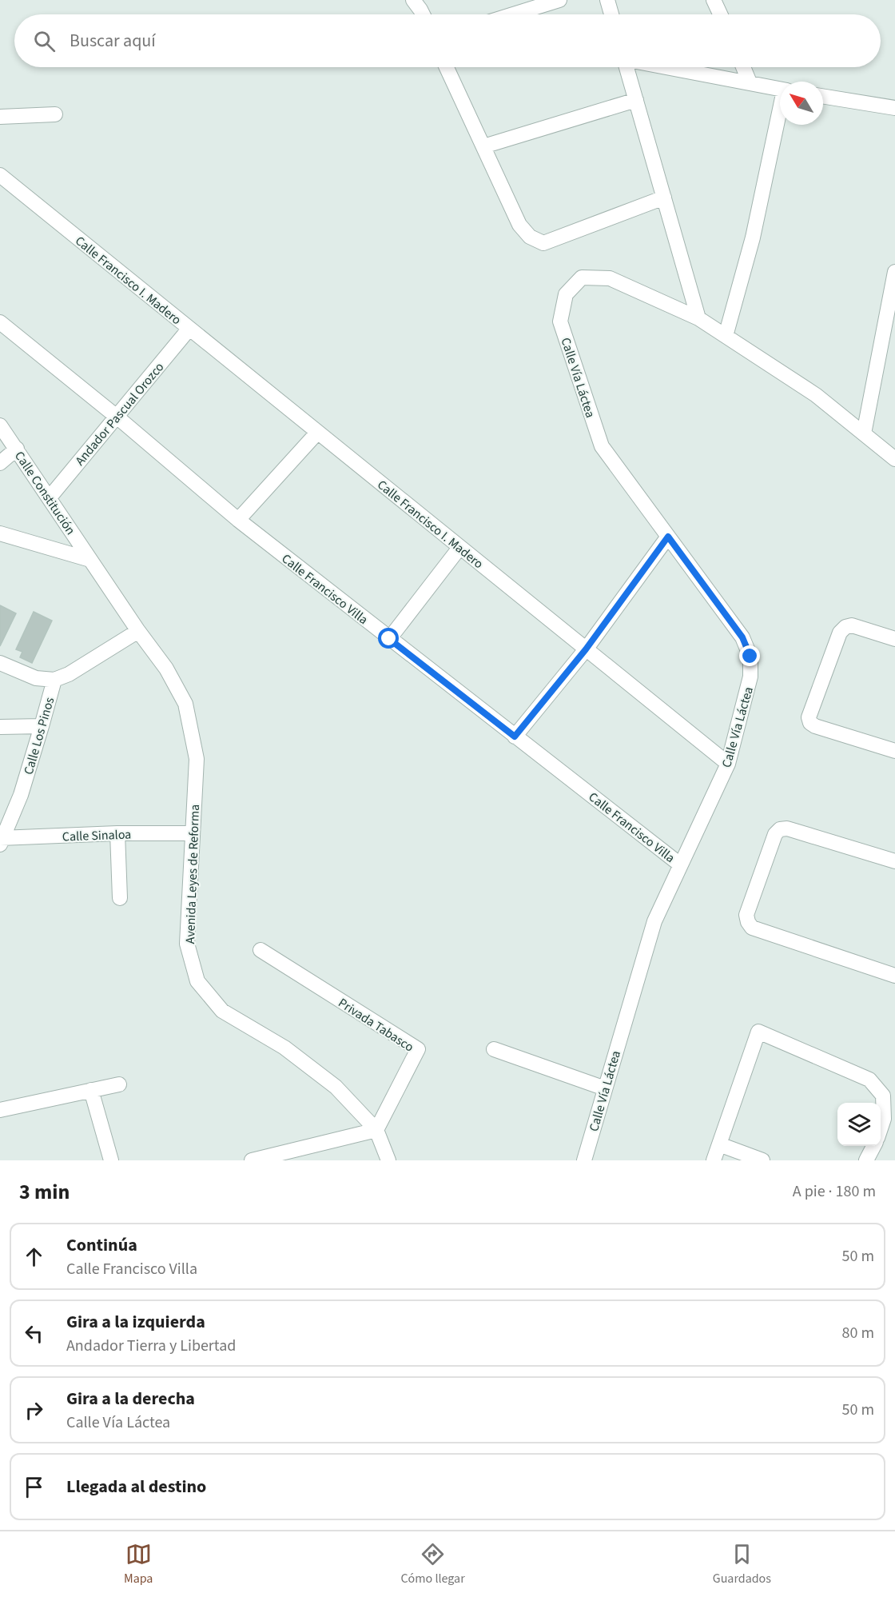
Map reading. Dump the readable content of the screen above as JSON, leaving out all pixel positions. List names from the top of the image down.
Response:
{
  "streets": {
    "street": [
      "Calle Francisco I. Madero",
      "Calle Vía Láctea",
      "Andador Pascual Orozco",
      "Calle Constitución",
      "Calle Francisco Villa",
      "Calle Los Pinos",
      "Calle Sinaloa",
      "Avenida Leyes de Reforma",
      "Privada Tabasco"
    ]
  },
  "crossings": [
    ["Calle Francisco I. Madero", "Calle Vía Láctea"],
    ["Calle Francisco I. Madero", "Andador Pascual Orozco"],
    ["Calle Vía Láctea", "Calle Francisco Villa"],
    ["Andador Pascual Orozco", "Calle Constitución"],
    ["Andador Pascual Orozco", "Calle Francisco Villa"],
    ["Calle Constitución", "Avenida Leyes de Reforma"],
    ["Calle Los Pinos", "Calle Sinaloa"],
    ["Calle Sinaloa", "Avenida Leyes de Reforma"],
    ["Avenida Leyes de Reforma", "Privada Tabasco"]
  ],
  "north": "top left",
  "page": {
    "search": "Buscar aquí",
    "heading": ["3 min", "A pie · 180 m"],
    "list": [
      ["Continúa", "Calle Francisco Villa", "50 m"],
      ["Gira a la izquierda", "Andador Tierra y Libertad", "80 m"],
      ["Gira a la derecha", "Calle Vía Láctea", "50 m"],
      "Llegada al destino"
    ],
    "nav": ["Mapa", "Cómo llegar", "Guardados"]
  }
}
